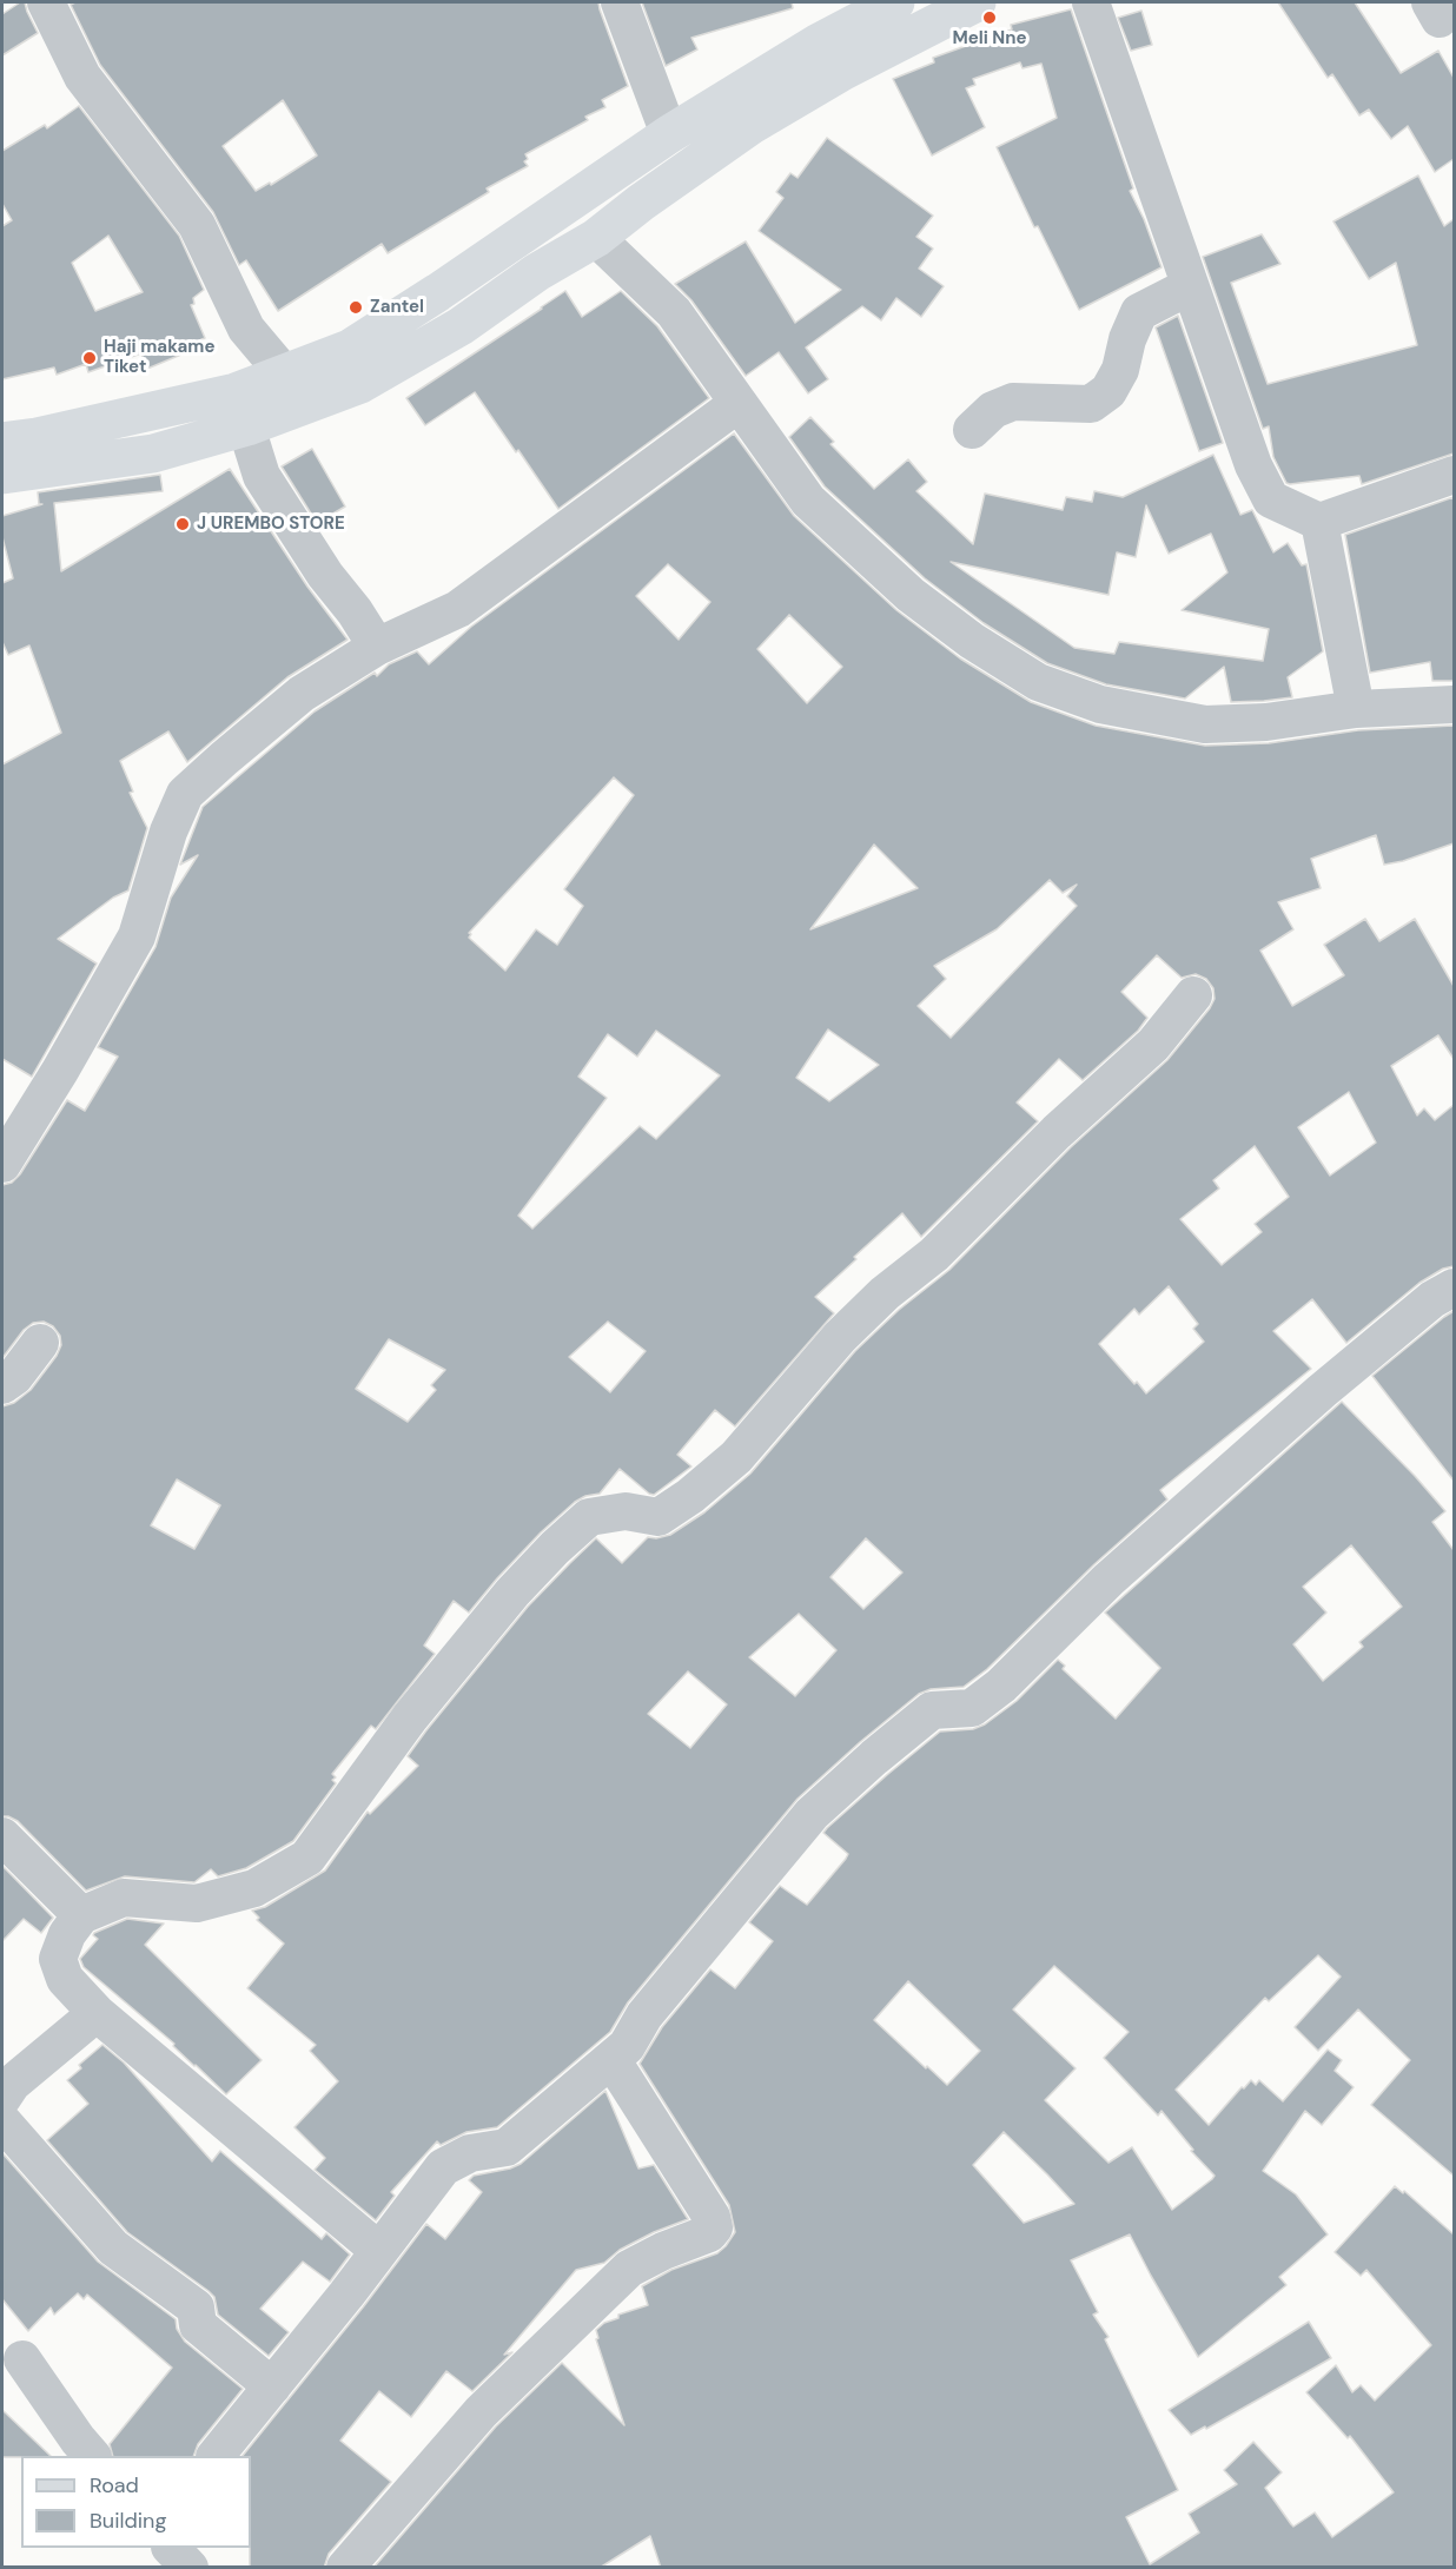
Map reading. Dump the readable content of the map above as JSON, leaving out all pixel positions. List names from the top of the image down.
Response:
{
  "places": [
    "Meli Nne",
    "Zantel",
    "Haji makame Tiket",
    "J UREMBO STORE"
  ],
  "legend": ["Road", "Building"]
}
